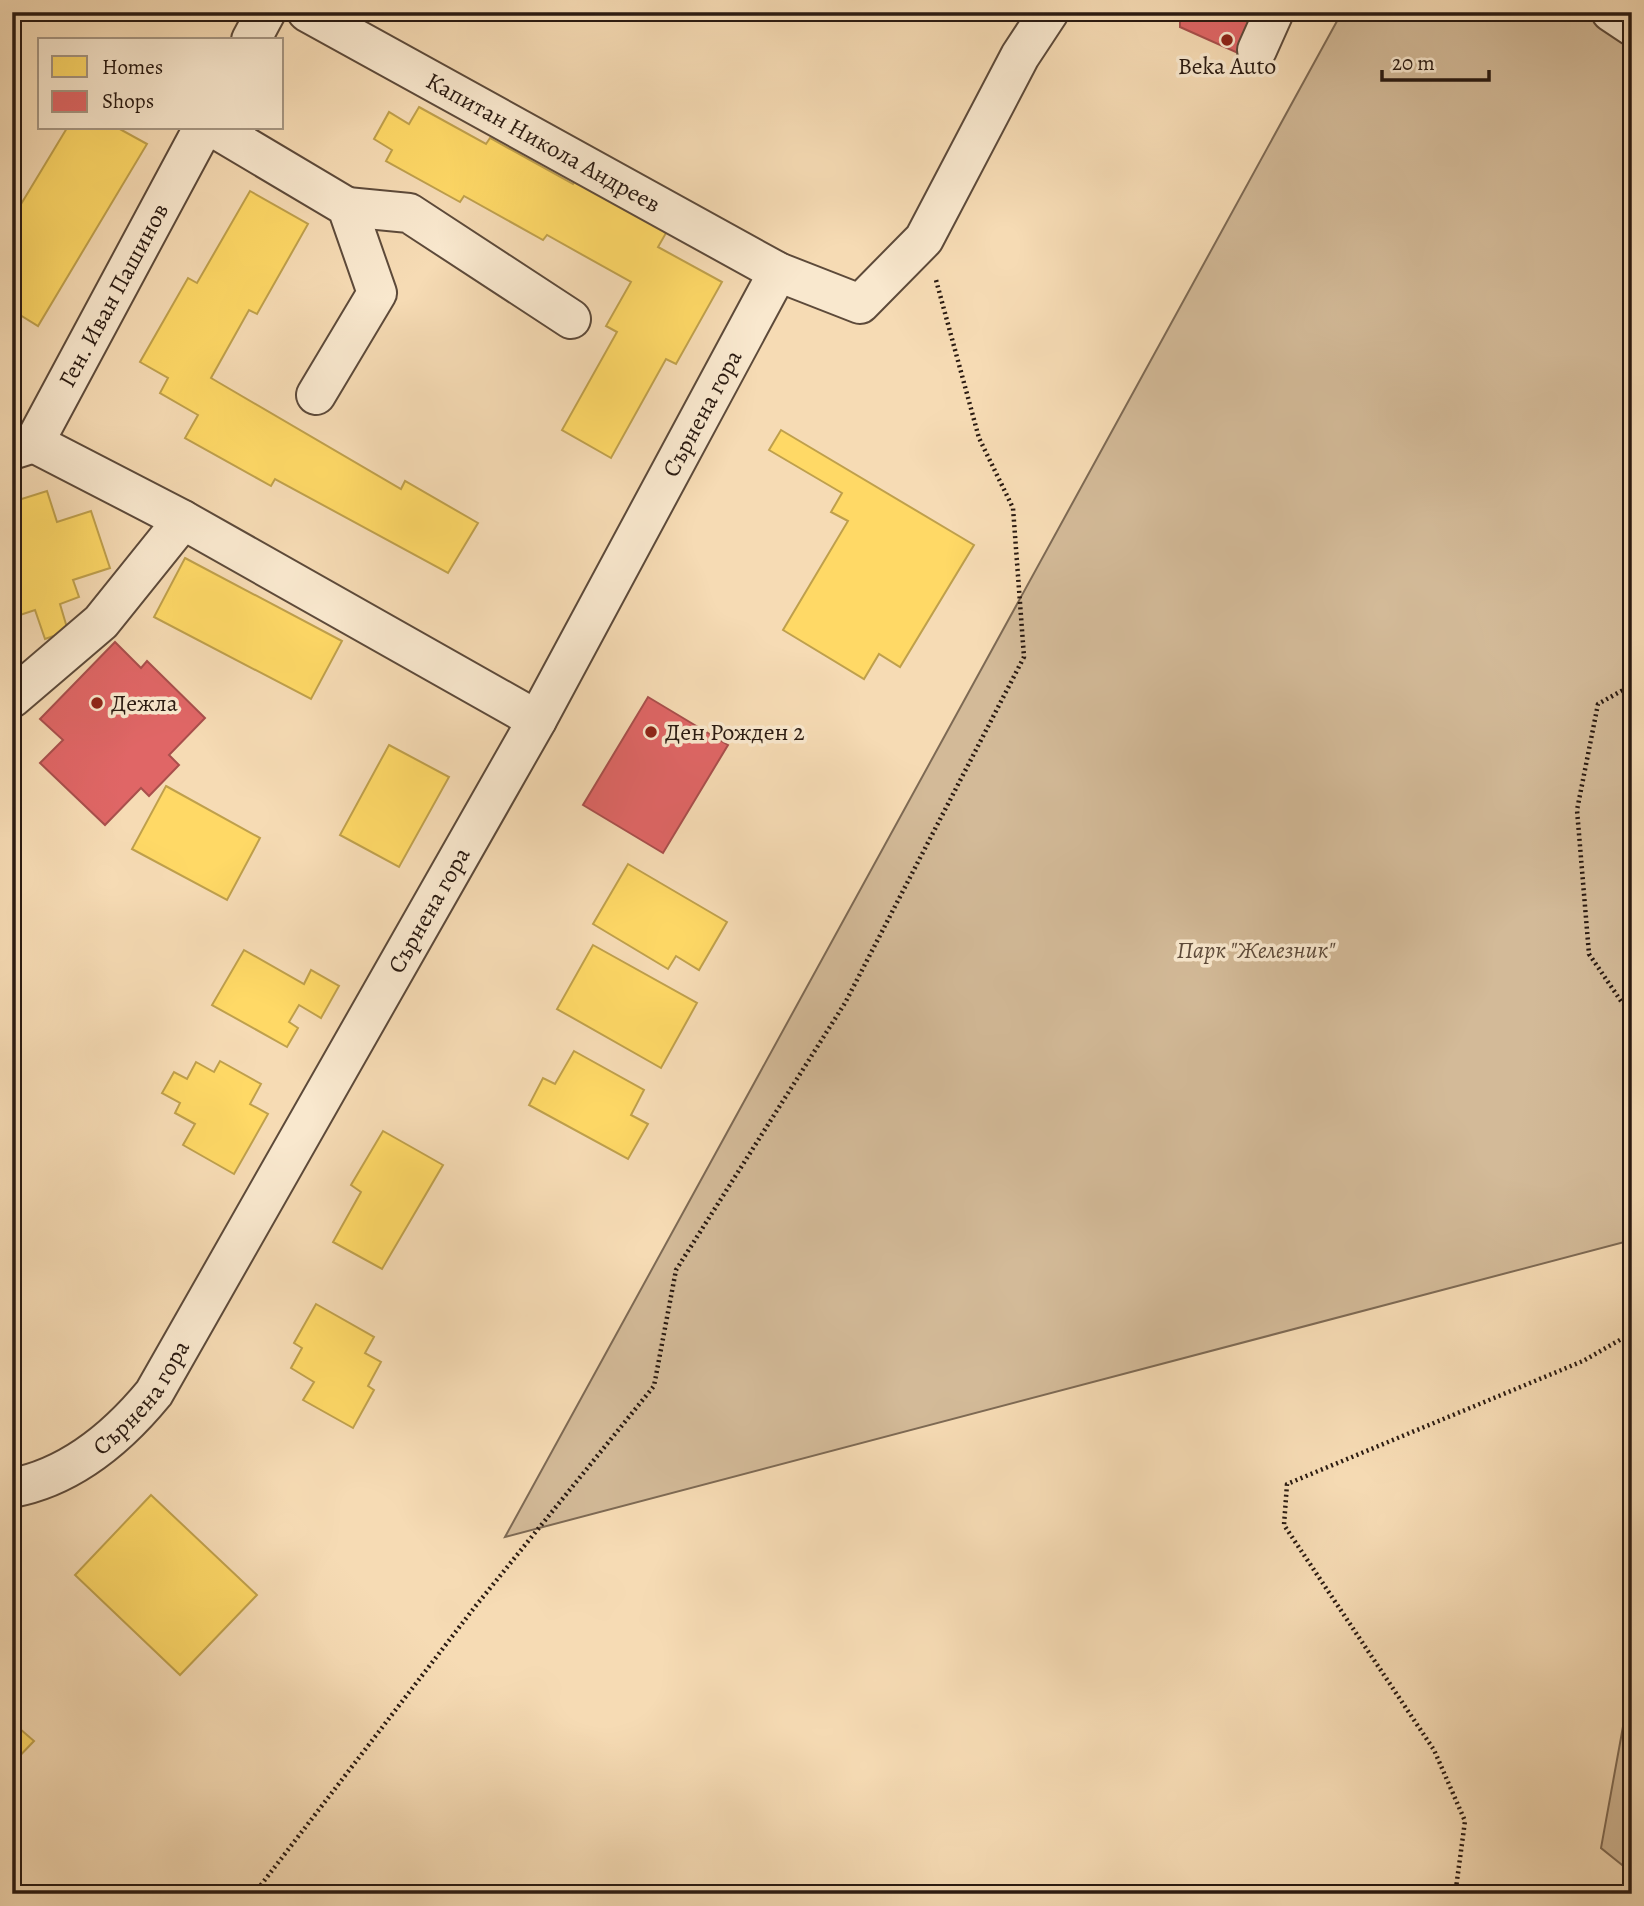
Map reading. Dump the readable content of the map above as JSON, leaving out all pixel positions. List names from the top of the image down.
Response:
{
  "streets": {
    "street": ["Капитан Никола Андреев", "Ген. Иван Пашинов", "Сърнена гора"]
  },
  "crossings": [
    ["Капитан Никола Андреев", "Сърнена гора"]
  ],
  "parks": ["Парк \"Железник\""],
  "places": ["Beka Auto", "Дежла", "Ден Рожден 2"],
  "legend": ["Homes", "Shops"],
  "scale_bar": "20 m"
}
